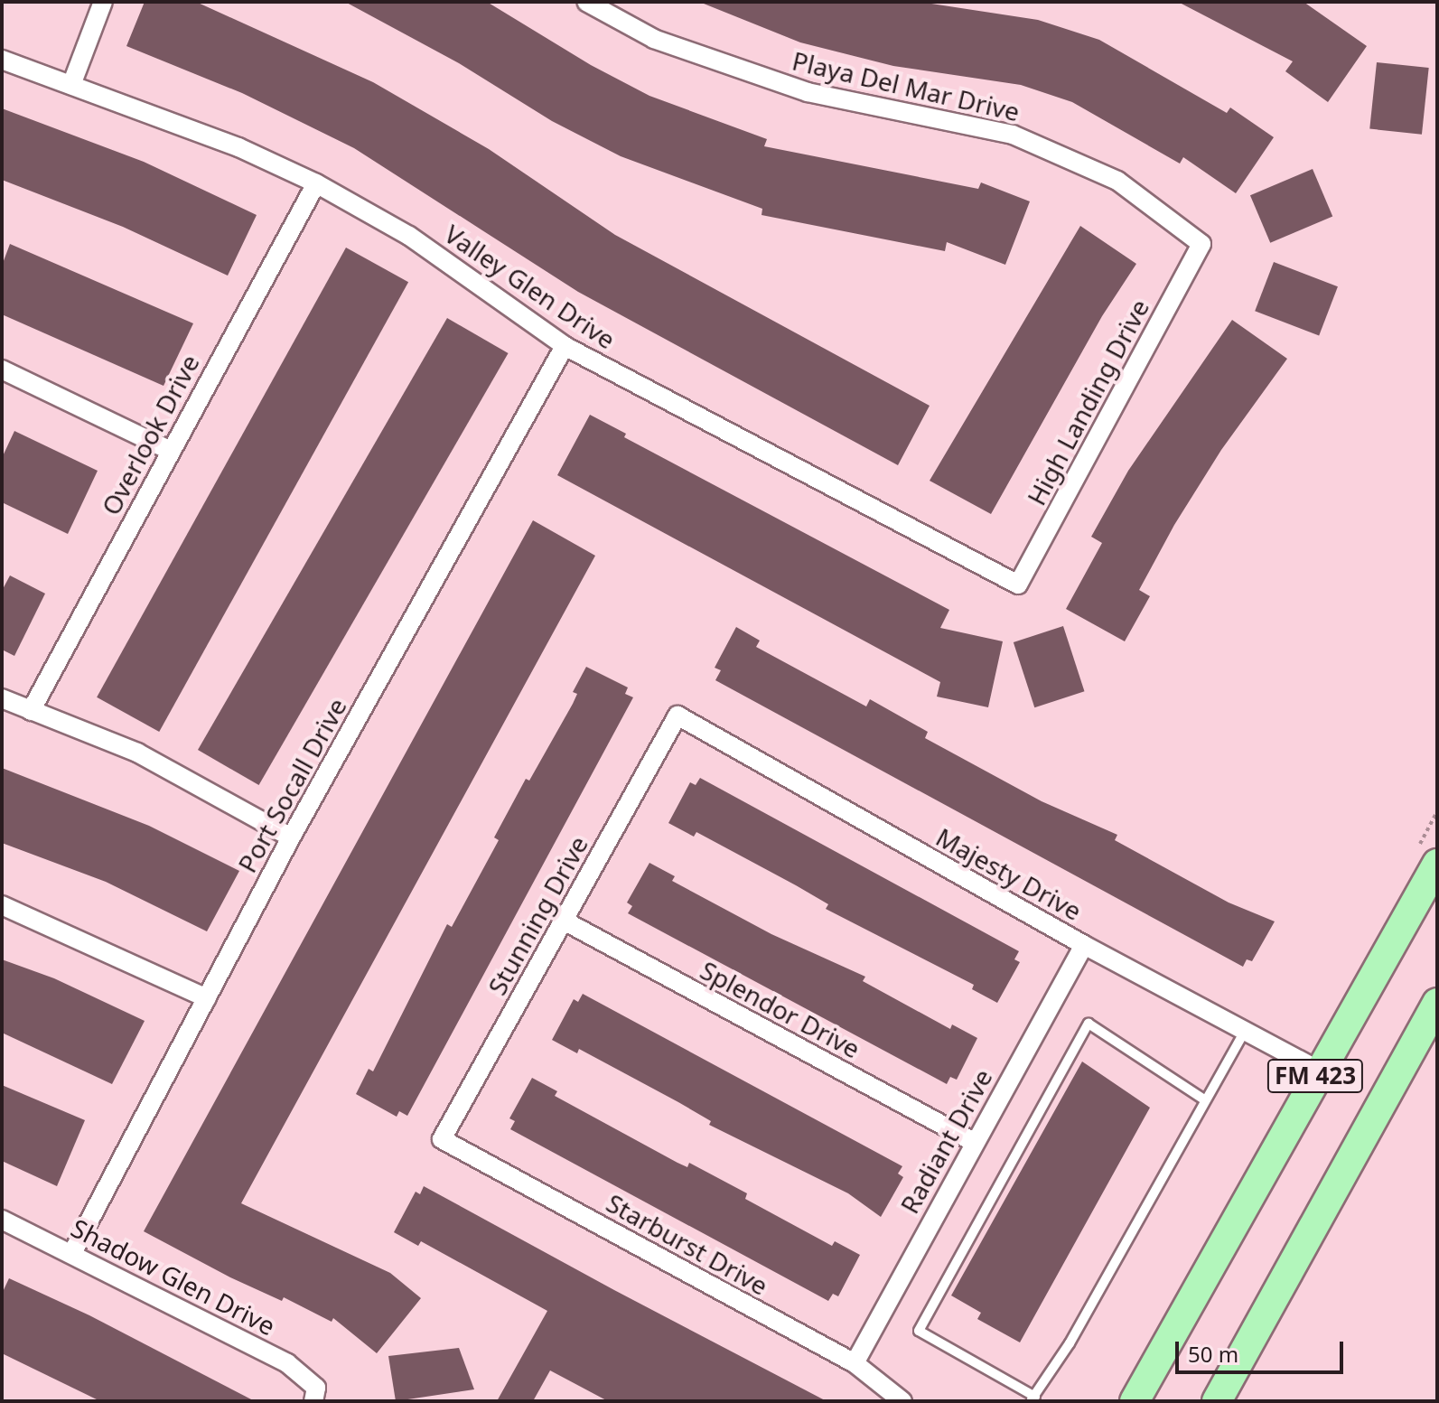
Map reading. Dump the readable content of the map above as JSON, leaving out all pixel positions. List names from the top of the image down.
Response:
{
  "streets": {
    "main road": ["FM 423"],
    "street": [
      "Playa Del Mar Drive",
      "Valley Glen Drive",
      "High Landing Drive",
      "Overlook Drive",
      "Port Socall Drive",
      "Majesty Drive",
      "Stunning Drive",
      "Splendor Drive",
      "Radiant Drive",
      "Starburst Drive",
      "Shadow Glen Drive"
    ]
  },
  "crossings": [
    ["Playa Del Mar Drive", "High Landing Drive"],
    ["Valley Glen Drive", "High Landing Drive"],
    ["Valley Glen Drive", "Overlook Drive"],
    ["Valley Glen Drive", "Port Socall Drive"],
    ["Port Socall Drive", "Shadow Glen Drive"],
    ["Majesty Drive", "Stunning Drive"],
    ["Majesty Drive", "FM 423"],
    ["Majesty Drive", "Radiant Drive"],
    ["Stunning Drive", "Splendor Drive"],
    ["Stunning Drive", "Starburst Drive"],
    ["Splendor Drive", "Radiant Drive"],
    ["Radiant Drive", "Starburst Drive"]
  ],
  "scale_bar": "50 m"
}
